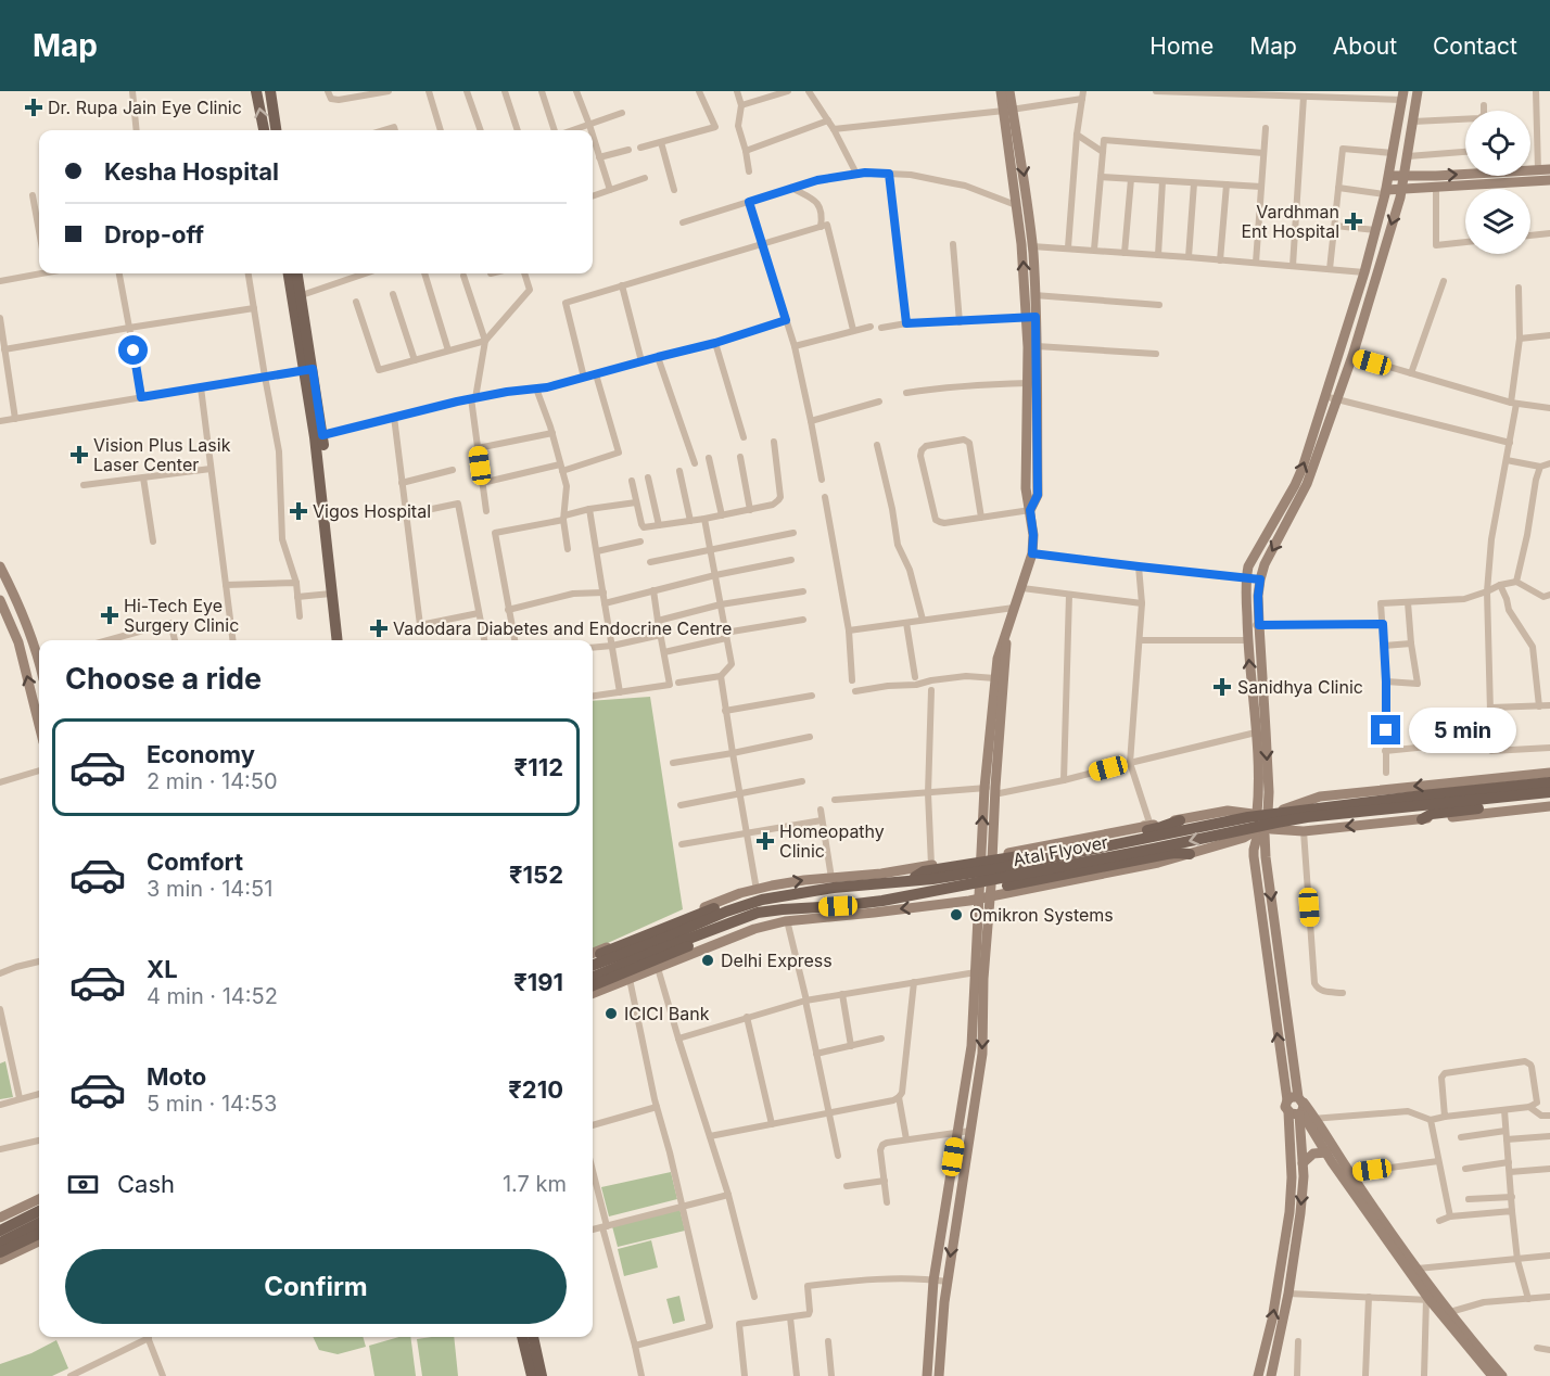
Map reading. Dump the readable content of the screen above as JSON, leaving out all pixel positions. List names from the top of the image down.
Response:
{
  "streets": {
    "main road": ["Atal Flyover"]
  },
  "places": {
    "health": [
      "Dr. Rupa Jain Eye Clinic",
      "Vardhman Ent Hospital",
      "Vision Plus Lasik Laser Center",
      "Vigos Hospital",
      "Hi-Tech Eye Surgery Clinic",
      "Vadodara Diabetes and Endocrine Centre",
      "Sanidhya Clinic",
      "Homeopathy Clinic"
    ],
    "other": ["Omikron Systems", "Delhi Express", "ICICI Bank"]
  },
  "page": {
    "header": "Map",
    "nav": [
      "Home",
      "Map",
      "About",
      "Contact"
    ],
    "banner": ["Kesha Hospital", "Drop-off"],
    "heading": "Choose a ride",
    "bubble": "5 min",
    "list": [
      {
        "name": "Economy",
        "note": "2 min · 14:50",
        "value": "₹112"
      },
      {
        "name": "Comfort",
        "note": "3 min · 14:51",
        "value": "₹152"
      },
      {
        "name": "XL",
        "note": "4 min · 14:52",
        "value": "₹191"
      },
      {
        "name": "Moto",
        "note": "5 min · 14:53",
        "value": "₹210"
      }
    ],
    "pay": ["Cash", "1.7 km"],
    "buttons": "Confirm"
  }
}
